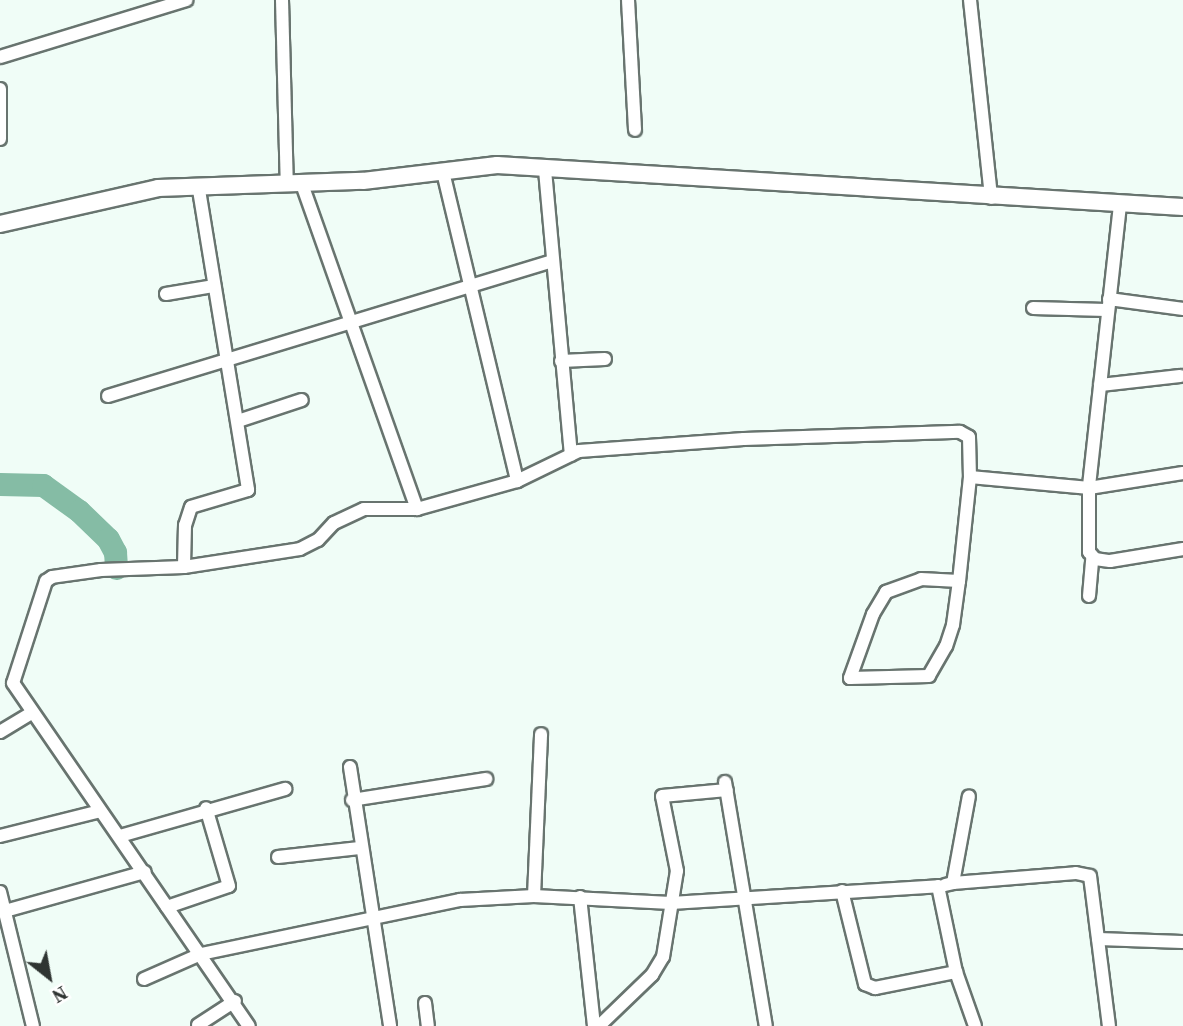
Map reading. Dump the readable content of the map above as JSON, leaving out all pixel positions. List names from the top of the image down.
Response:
{
  "north": "bottom right"
}
